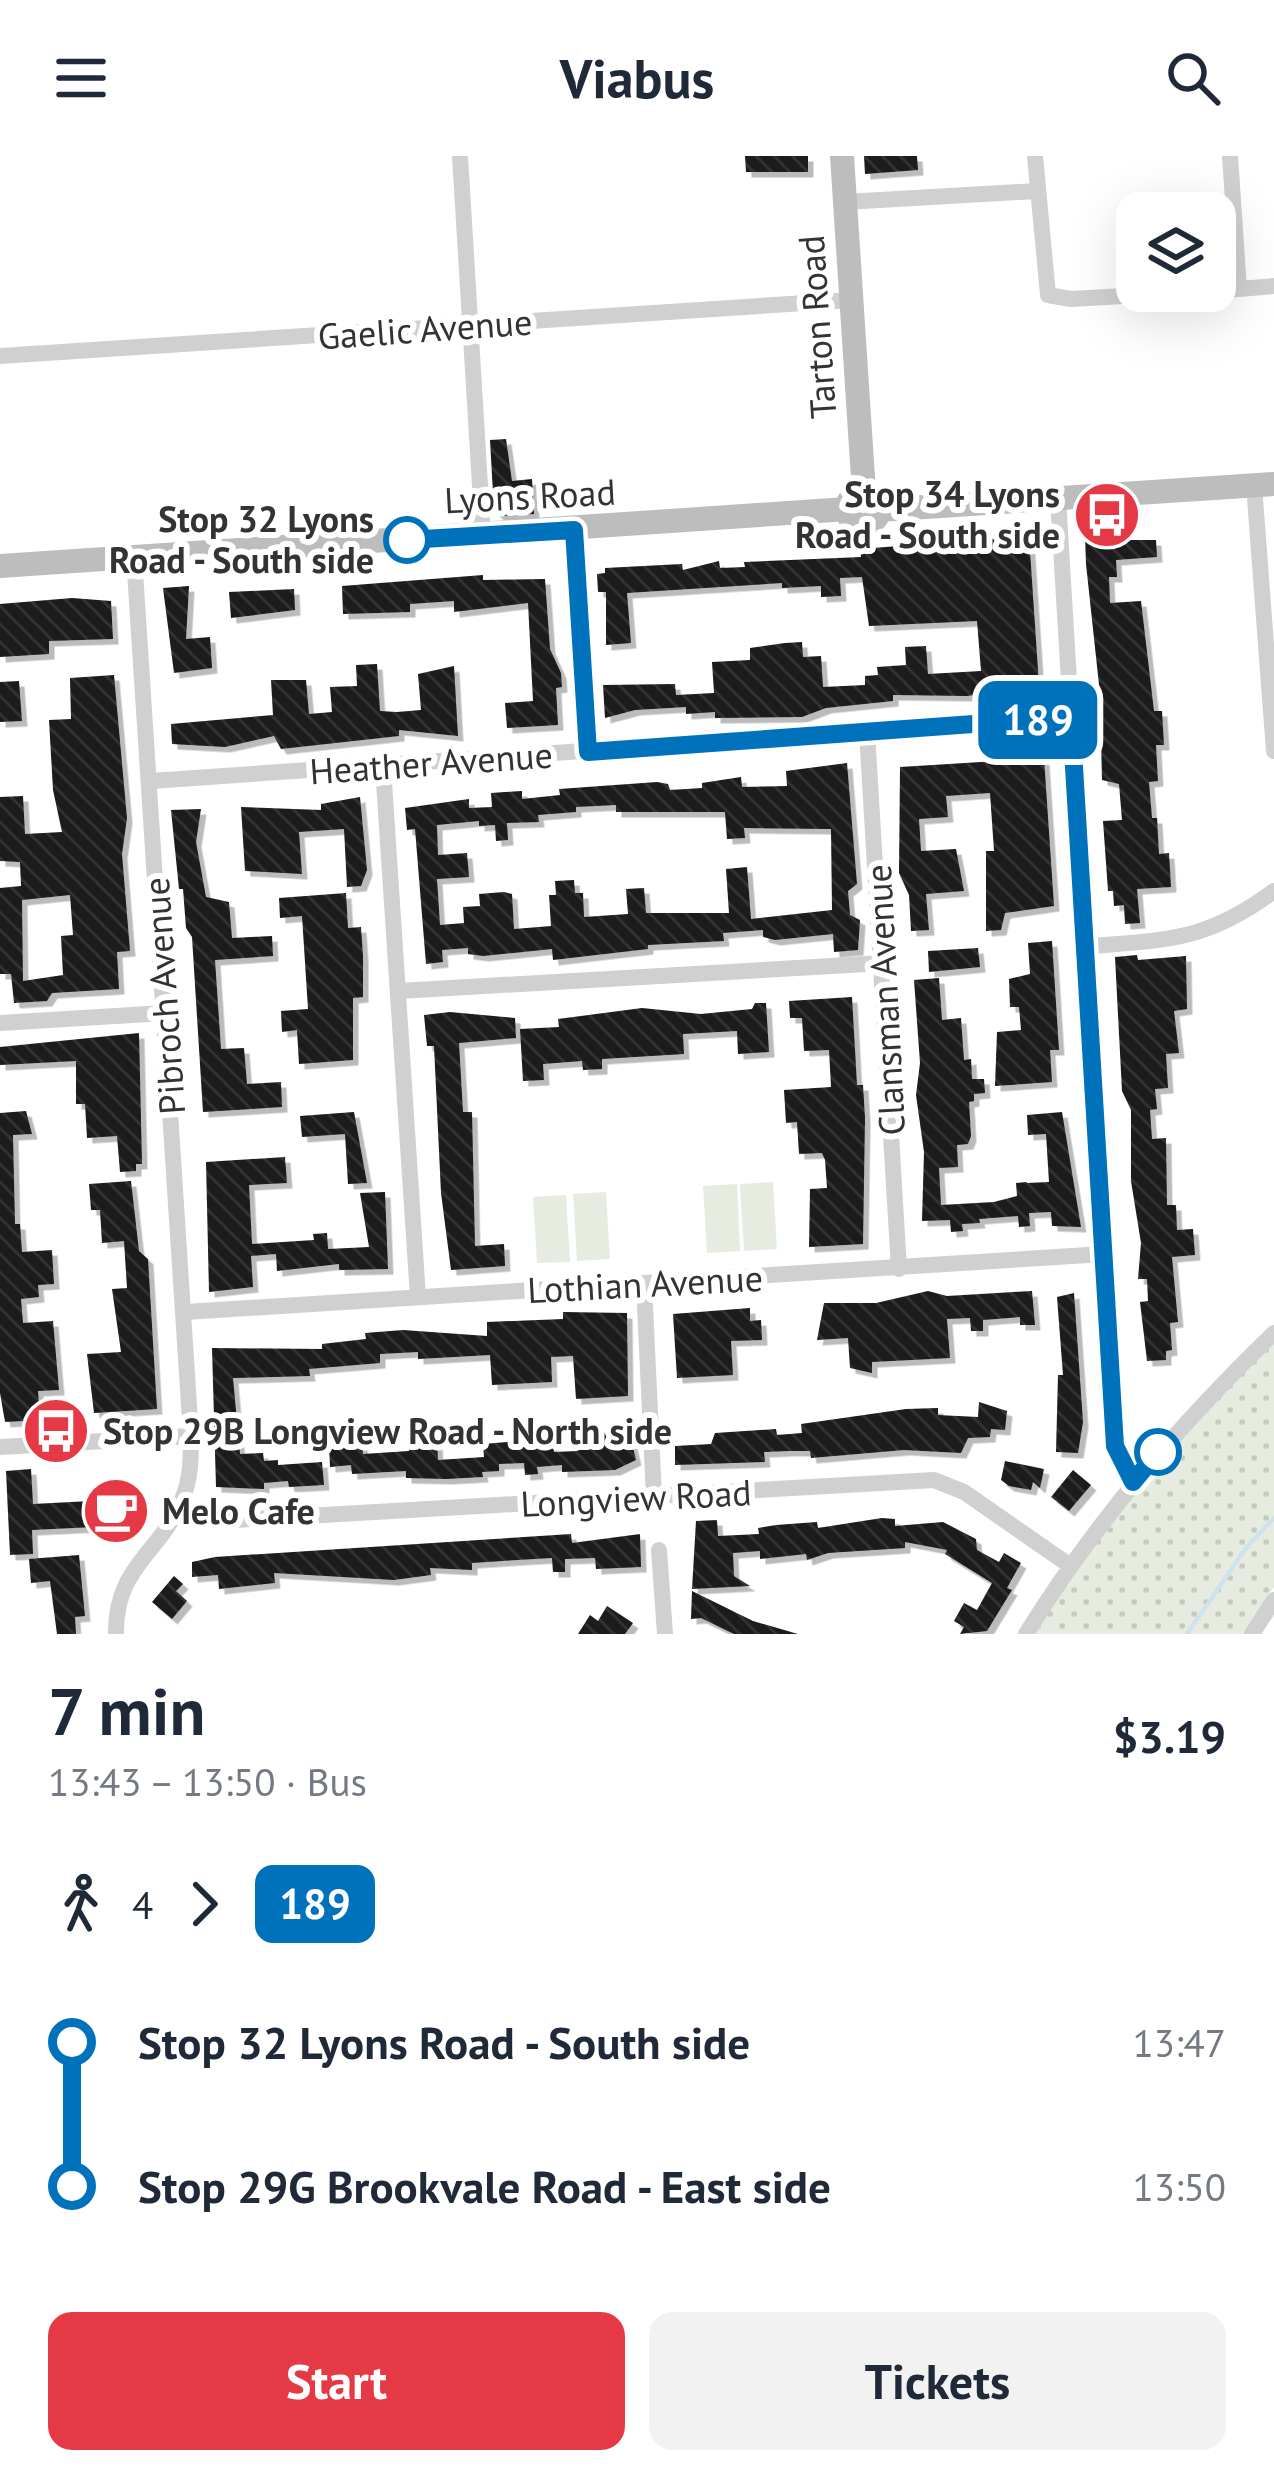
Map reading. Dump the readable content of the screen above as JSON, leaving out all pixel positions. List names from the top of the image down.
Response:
{
  "streets": {
    "street": [
      "Tarton Road",
      "Gaelic Avenue",
      "Lyons Road",
      "Heather Avenue",
      "Pibroch Avenue",
      "Clansman Avenue",
      "Lothian Avenue",
      "Longview Road"
    ]
  },
  "crossings": [
    ["Tarton Road", "Gaelic Avenue"],
    ["Tarton Road", "Lyons Road"],
    ["Lyons Road", "Pibroch Avenue"],
    ["Heather Avenue", "Pibroch Avenue"],
    ["Heather Avenue", "Clansman Avenue"],
    ["Pibroch Avenue", "Lothian Avenue"],
    ["Pibroch Avenue", "Longview Road"],
    ["Clansman Avenue", "Lothian Avenue"]
  ],
  "places": {
    "bus stop": ["Stop 34 Lyons Road - South side", "Stop 29B Longview Road - North side"],
    "other": ["Stop 32 Lyons Road - South side"],
    "cafe": ["Melo Cafe"]
  },
  "lines": ["bus line 189"],
  "page": {
    "header": "Viabus",
    "on_map": "189",
    "heading": ["7 min", "13:43 – 13:50 · Bus", "$3.19"],
    "legs": ["4", "189"],
    "list": [
      {
        "name": "Stop 32 Lyons Road - South side",
        "value": "13:47"
      },
      {
        "name": "Stop 29G Brookvale Road - East side",
        "value": "13:50"
      }
    ],
    "buttons": ["Start", "Tickets"]
  }
}
